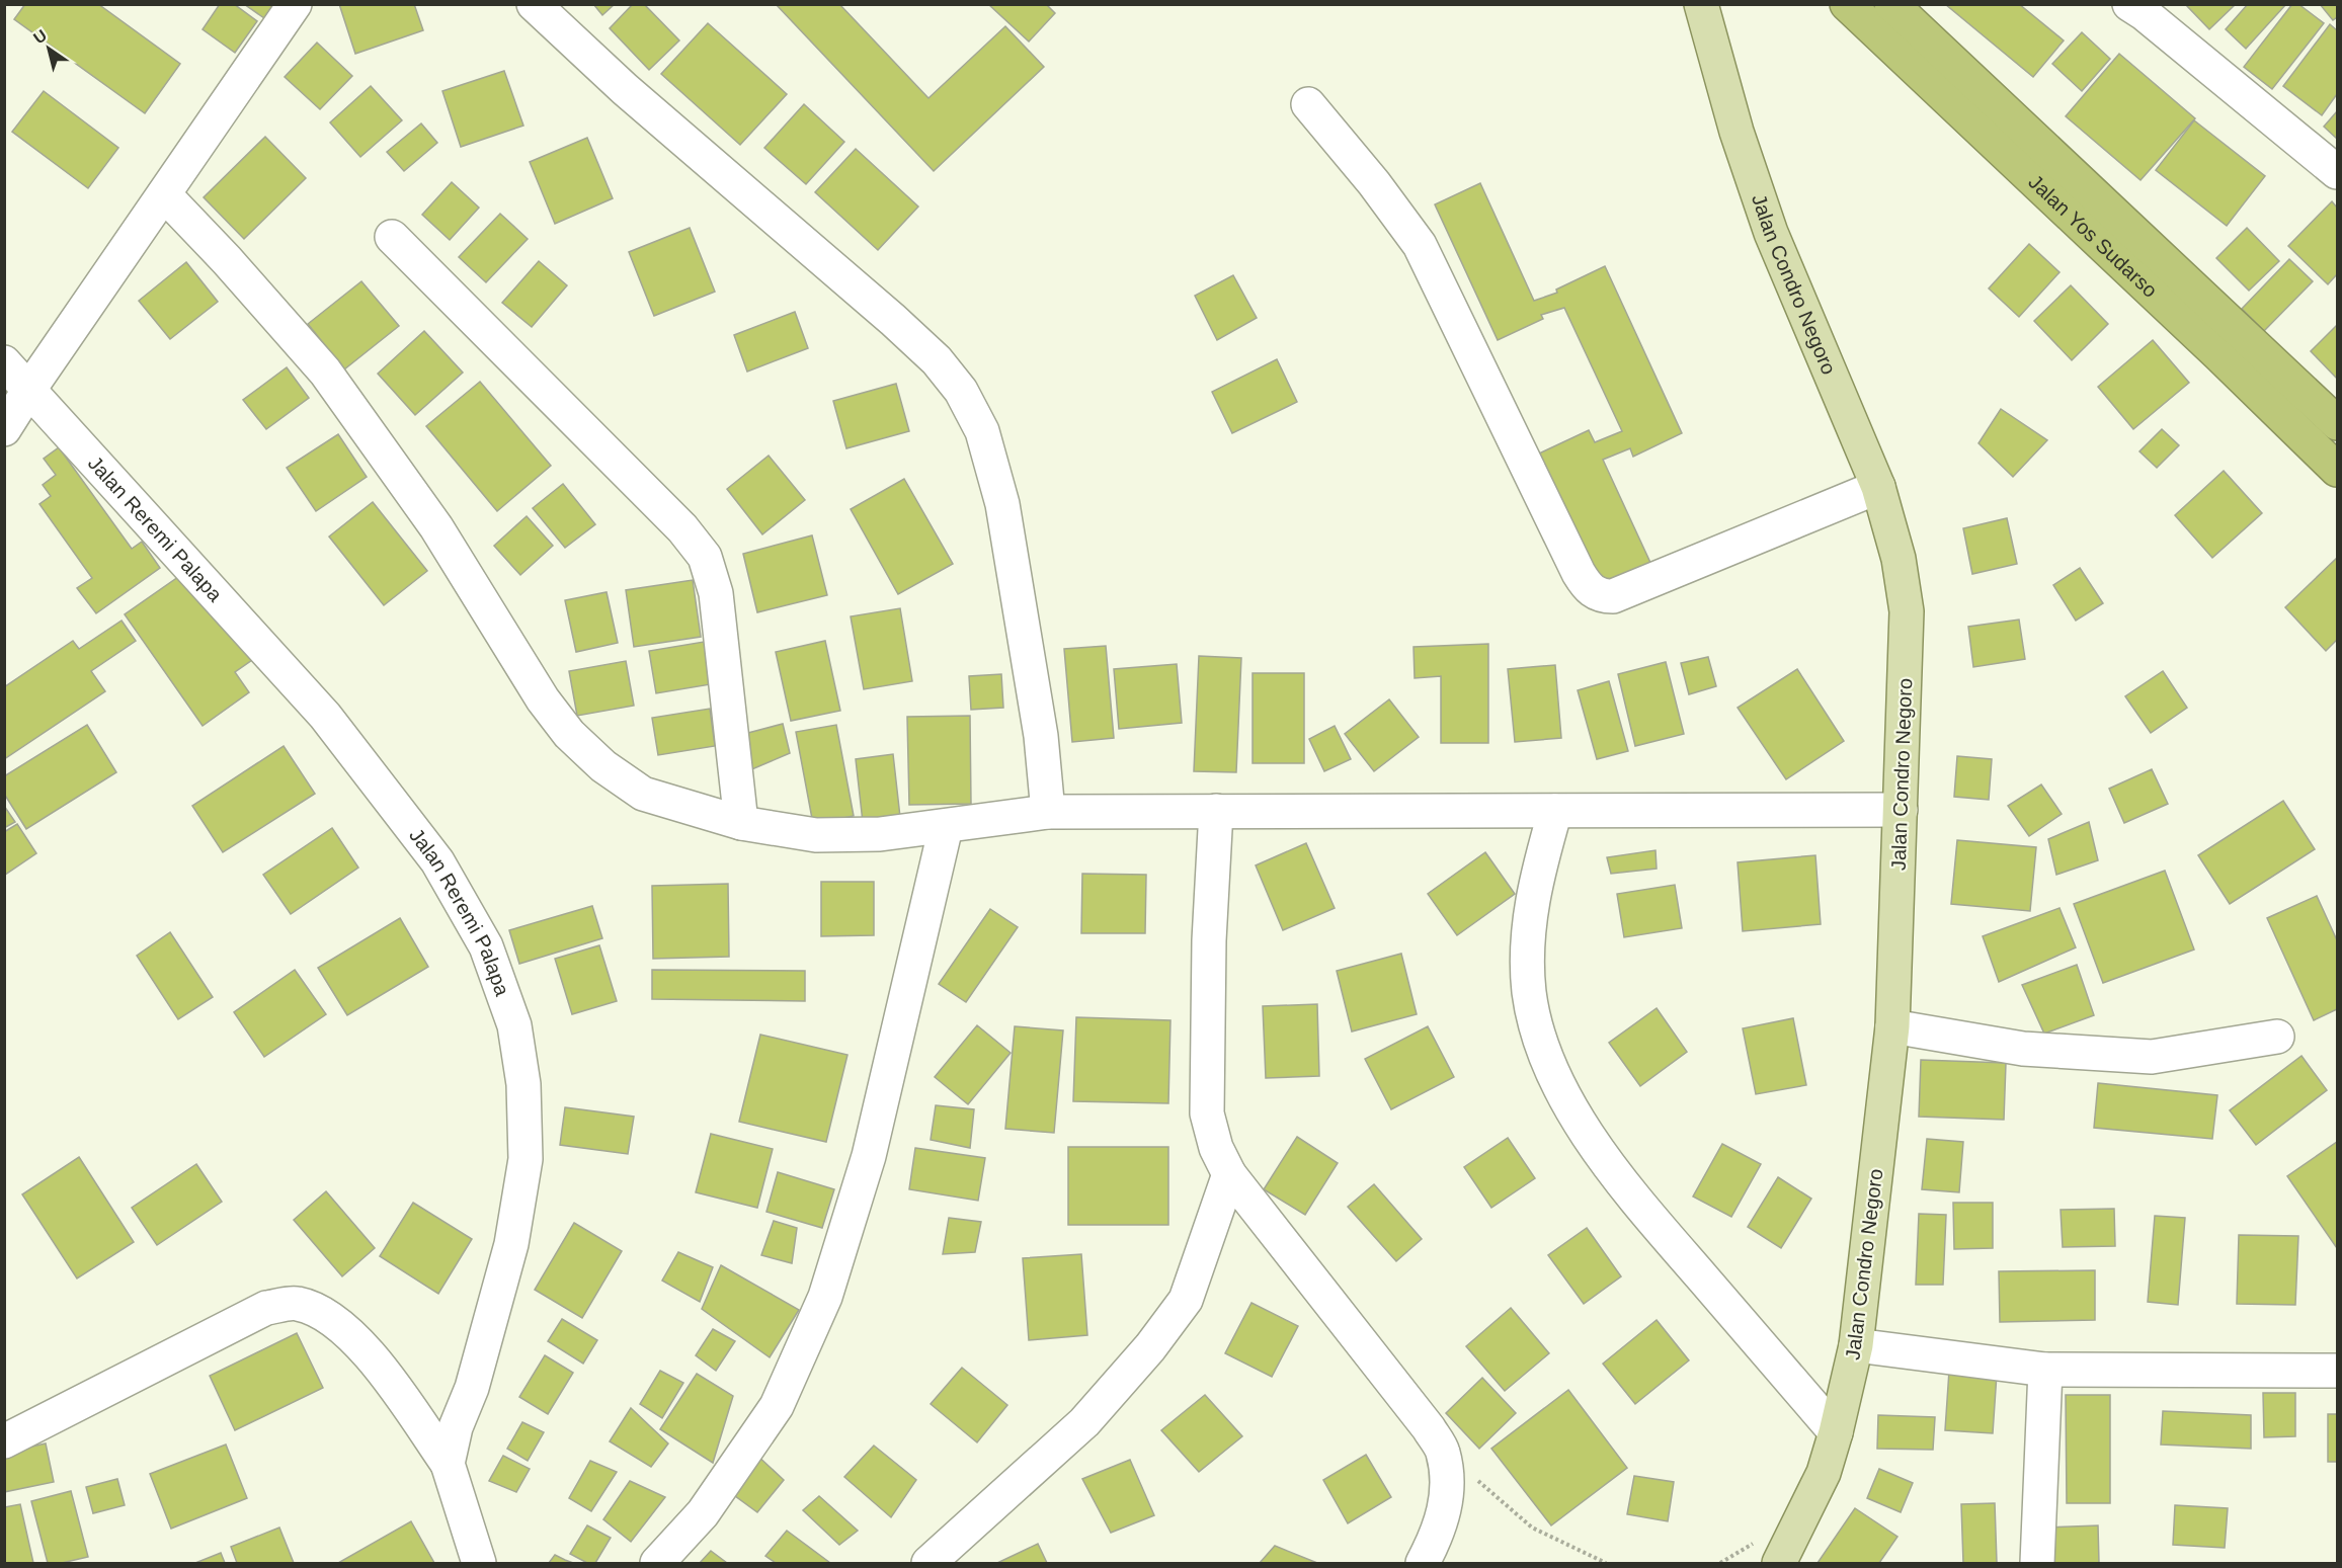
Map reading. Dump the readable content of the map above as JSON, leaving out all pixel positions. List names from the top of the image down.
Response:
{
  "streets": {
    "highway": ["Jalan Yos Sudarso"],
    "main road": ["Jalan Condro Negoro"],
    "street": ["Jalan Reremi Palapa"]
  },
  "north": "top left"
}
